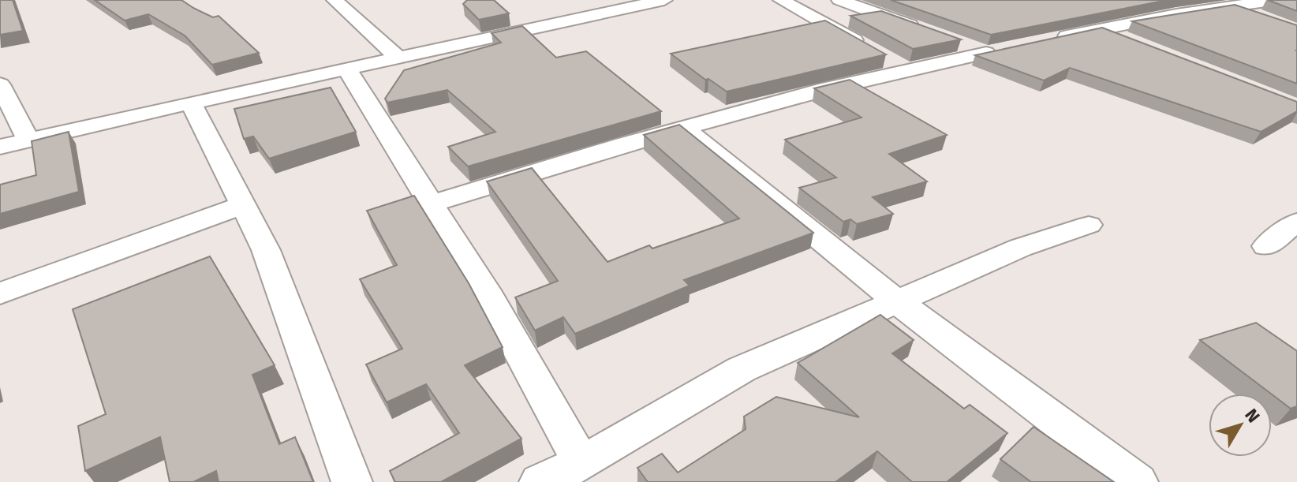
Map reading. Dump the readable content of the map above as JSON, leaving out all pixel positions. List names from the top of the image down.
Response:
{
  "north": "top right"
}
